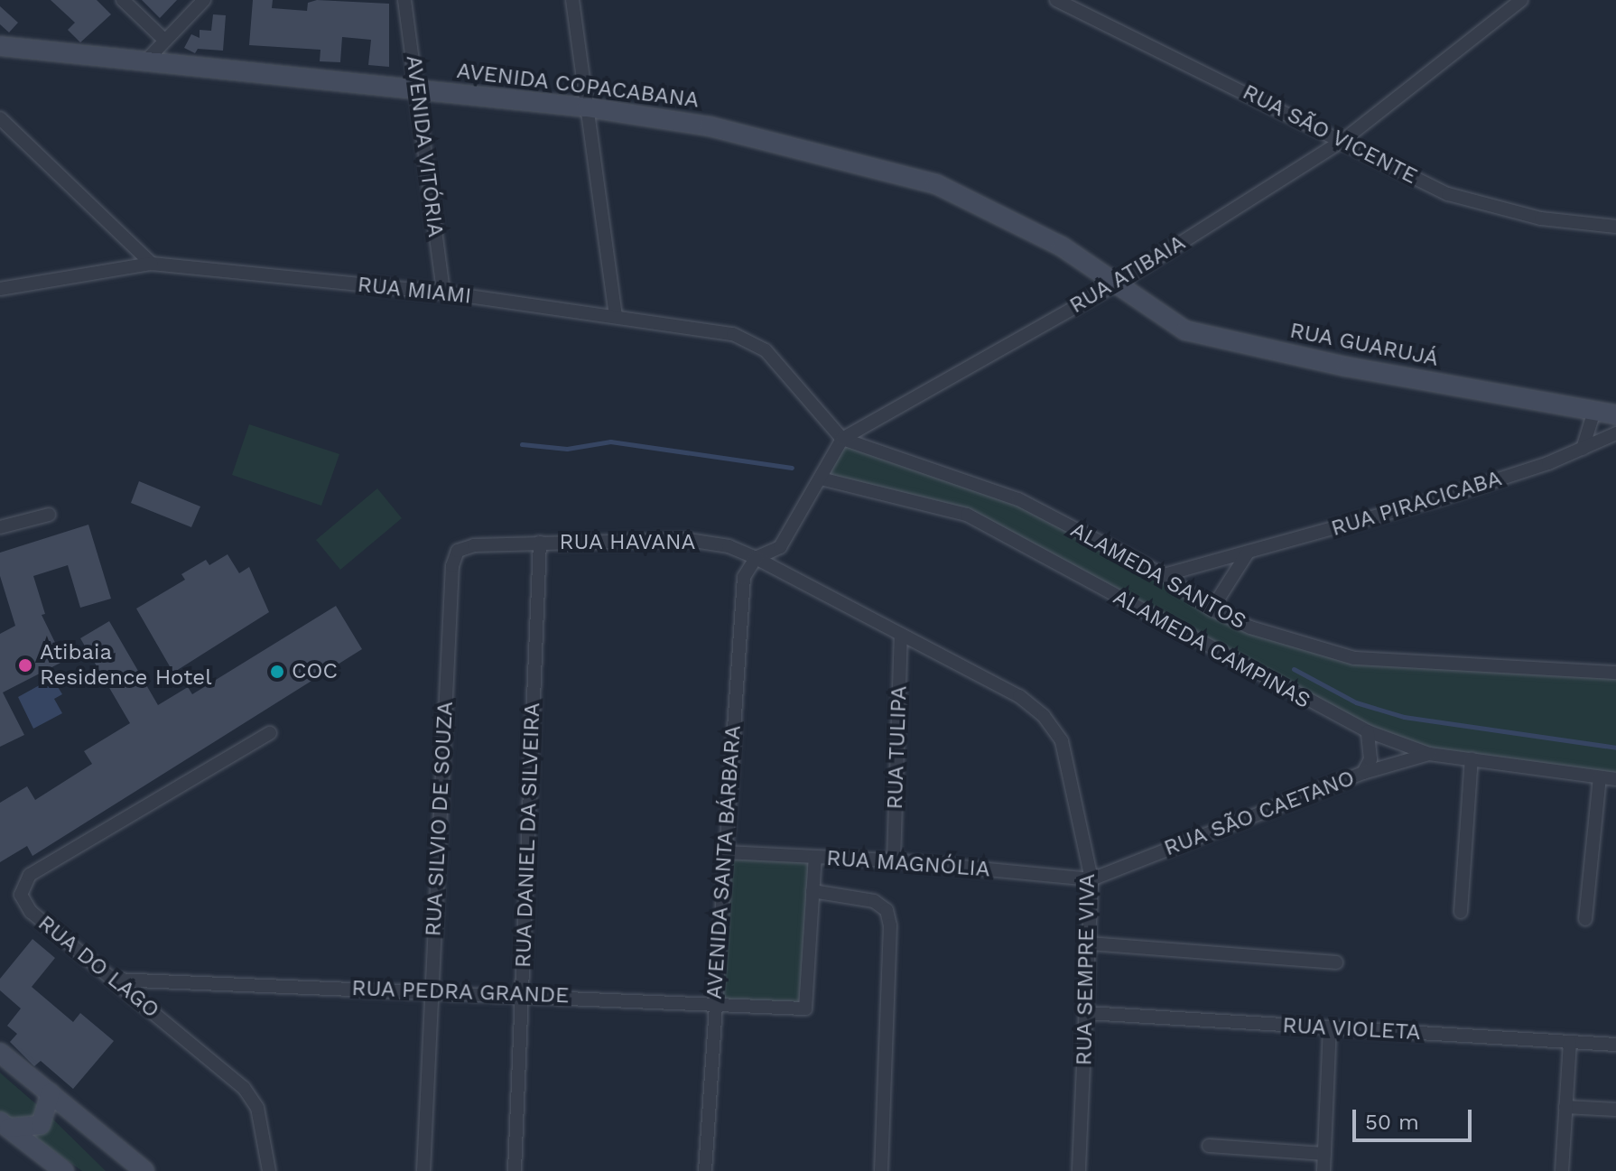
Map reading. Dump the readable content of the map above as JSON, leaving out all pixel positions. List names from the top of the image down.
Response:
{
  "streets": {
    "street": [
      "AVENIDA COPACABANA",
      "RUA SÃO VICENTE",
      "AVENIDA VITÓRIA",
      "RUA ATIBAIA",
      "RUA MIAMI",
      "RUA GUARUJÁ",
      "RUA PIRACICABA",
      "RUA HAVANA",
      "ALAMEDA SANTOS",
      "ALAMEDA CAMPINAS",
      "RUA TULIPA",
      "RUA SÃO CAETANO",
      "RUA SILVIO DE SOUZA",
      "RUA DANIEL DA SILVEIRA",
      "AVENIDA SANTA BÁRBARA",
      "RUA MAGNÓLIA",
      "RUA DO LAGO",
      "RUA SEMPRE VIVA",
      "RUA PEDRA GRANDE",
      "RUA VIOLETA"
    ]
  },
  "crossings": [
    ["AVENIDA COPACABANA", "AVENIDA VITÓRIA"],
    ["AVENIDA COPACABANA", "RUA ATIBAIA"],
    ["AVENIDA COPACABANA", "RUA GUARUJÁ"],
    ["RUA SÃO VICENTE", "RUA ATIBAIA"],
    ["AVENIDA VITÓRIA", "RUA MIAMI"],
    ["RUA ATIBAIA", "RUA MIAMI"],
    ["RUA ATIBAIA", "RUA GUARUJÁ"],
    ["RUA ATIBAIA", "ALAMEDA SANTOS"],
    ["RUA MIAMI", "ALAMEDA SANTOS"],
    ["RUA PIRACICABA", "ALAMEDA SANTOS"],
    ["RUA HAVANA", "RUA SILVIO DE SOUZA"],
    ["RUA HAVANA", "RUA DANIEL DA SILVEIRA"],
    ["RUA HAVANA", "AVENIDA SANTA BÁRBARA"],
    ["RUA HAVANA", "RUA SEMPRE VIVA"],
    ["ALAMEDA CAMPINAS", "RUA SÃO CAETANO"],
    ["RUA TULIPA", "RUA MAGNÓLIA"],
    ["RUA TULIPA", "RUA SEMPRE VIVA"],
    ["RUA SÃO CAETANO", "RUA MAGNÓLIA"],
    ["RUA SÃO CAETANO", "RUA SEMPRE VIVA"],
    ["RUA SILVIO DE SOUZA", "RUA DANIEL DA SILVEIRA"],
    ["RUA SILVIO DE SOUZA", "RUA PEDRA GRANDE"],
    ["RUA DANIEL DA SILVEIRA", "RUA PEDRA GRANDE"],
    ["AVENIDA SANTA BÁRBARA", "RUA MAGNÓLIA"],
    ["AVENIDA SANTA BÁRBARA", "RUA SEMPRE VIVA"],
    ["AVENIDA SANTA BÁRBARA", "RUA PEDRA GRANDE"],
    ["RUA MAGNÓLIA", "RUA SEMPRE VIVA"],
    ["RUA DO LAGO", "RUA PEDRA GRANDE"],
    ["RUA SEMPRE VIVA", "RUA VIOLETA"]
  ],
  "places": ["Atibaia Residence Hotel", "COC"],
  "scale_bar": "50 m"
}
